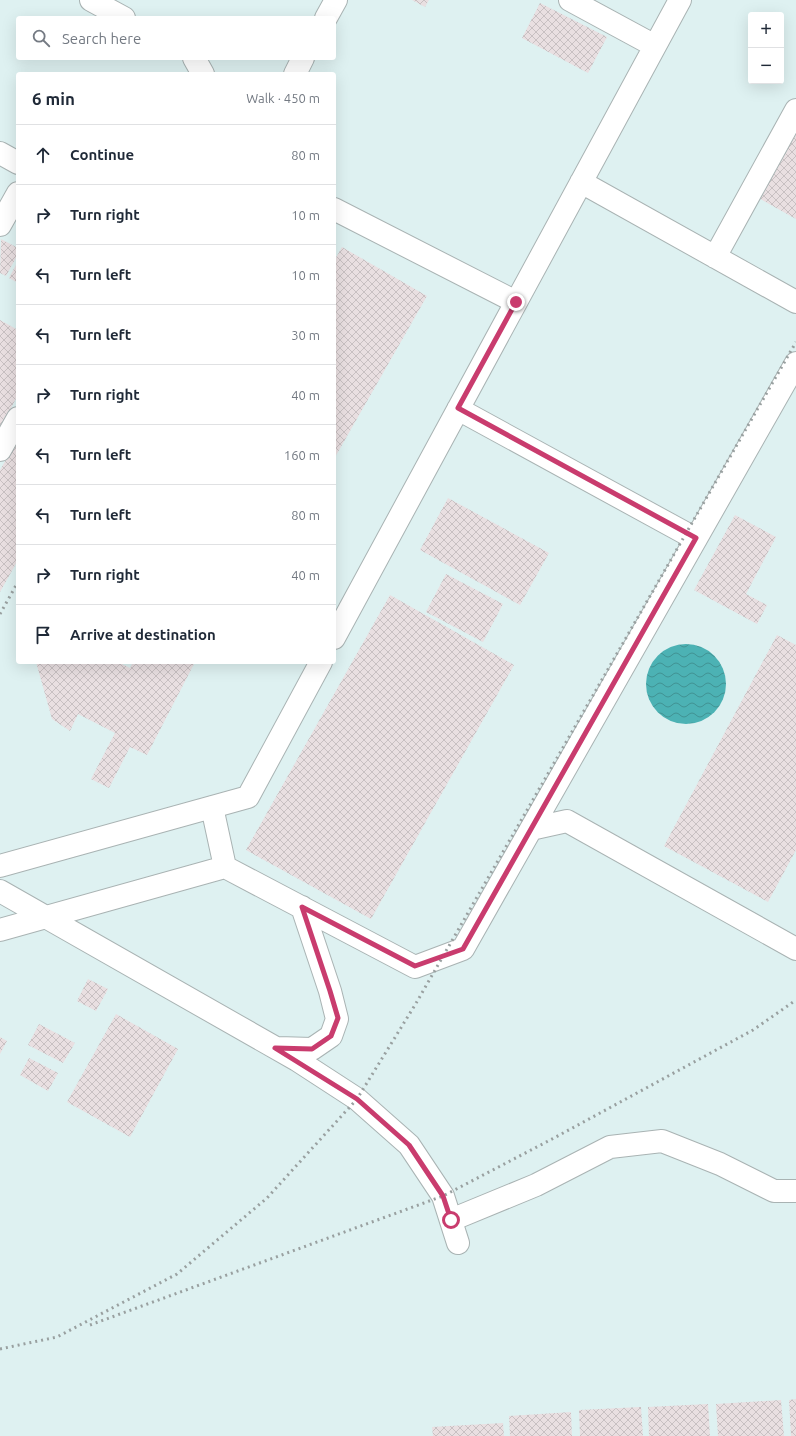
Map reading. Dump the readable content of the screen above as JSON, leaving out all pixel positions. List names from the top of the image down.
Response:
{
  "page": {
    "map_buttons": ["+", "−"],
    "search": "Search here",
    "heading": ["6 min", "Walk · 450 m"],
    "list": [
      ["Continue", "80 m"],
      ["Turn right", "10 m"],
      ["Turn left", "10 m"],
      ["Turn left", "30 m"],
      ["Turn right", "40 m"],
      ["Turn left", "160 m"],
      ["Turn left", "80 m"],
      ["Turn right", "40 m"],
      "Arrive at destination"
    ]
  }
}
